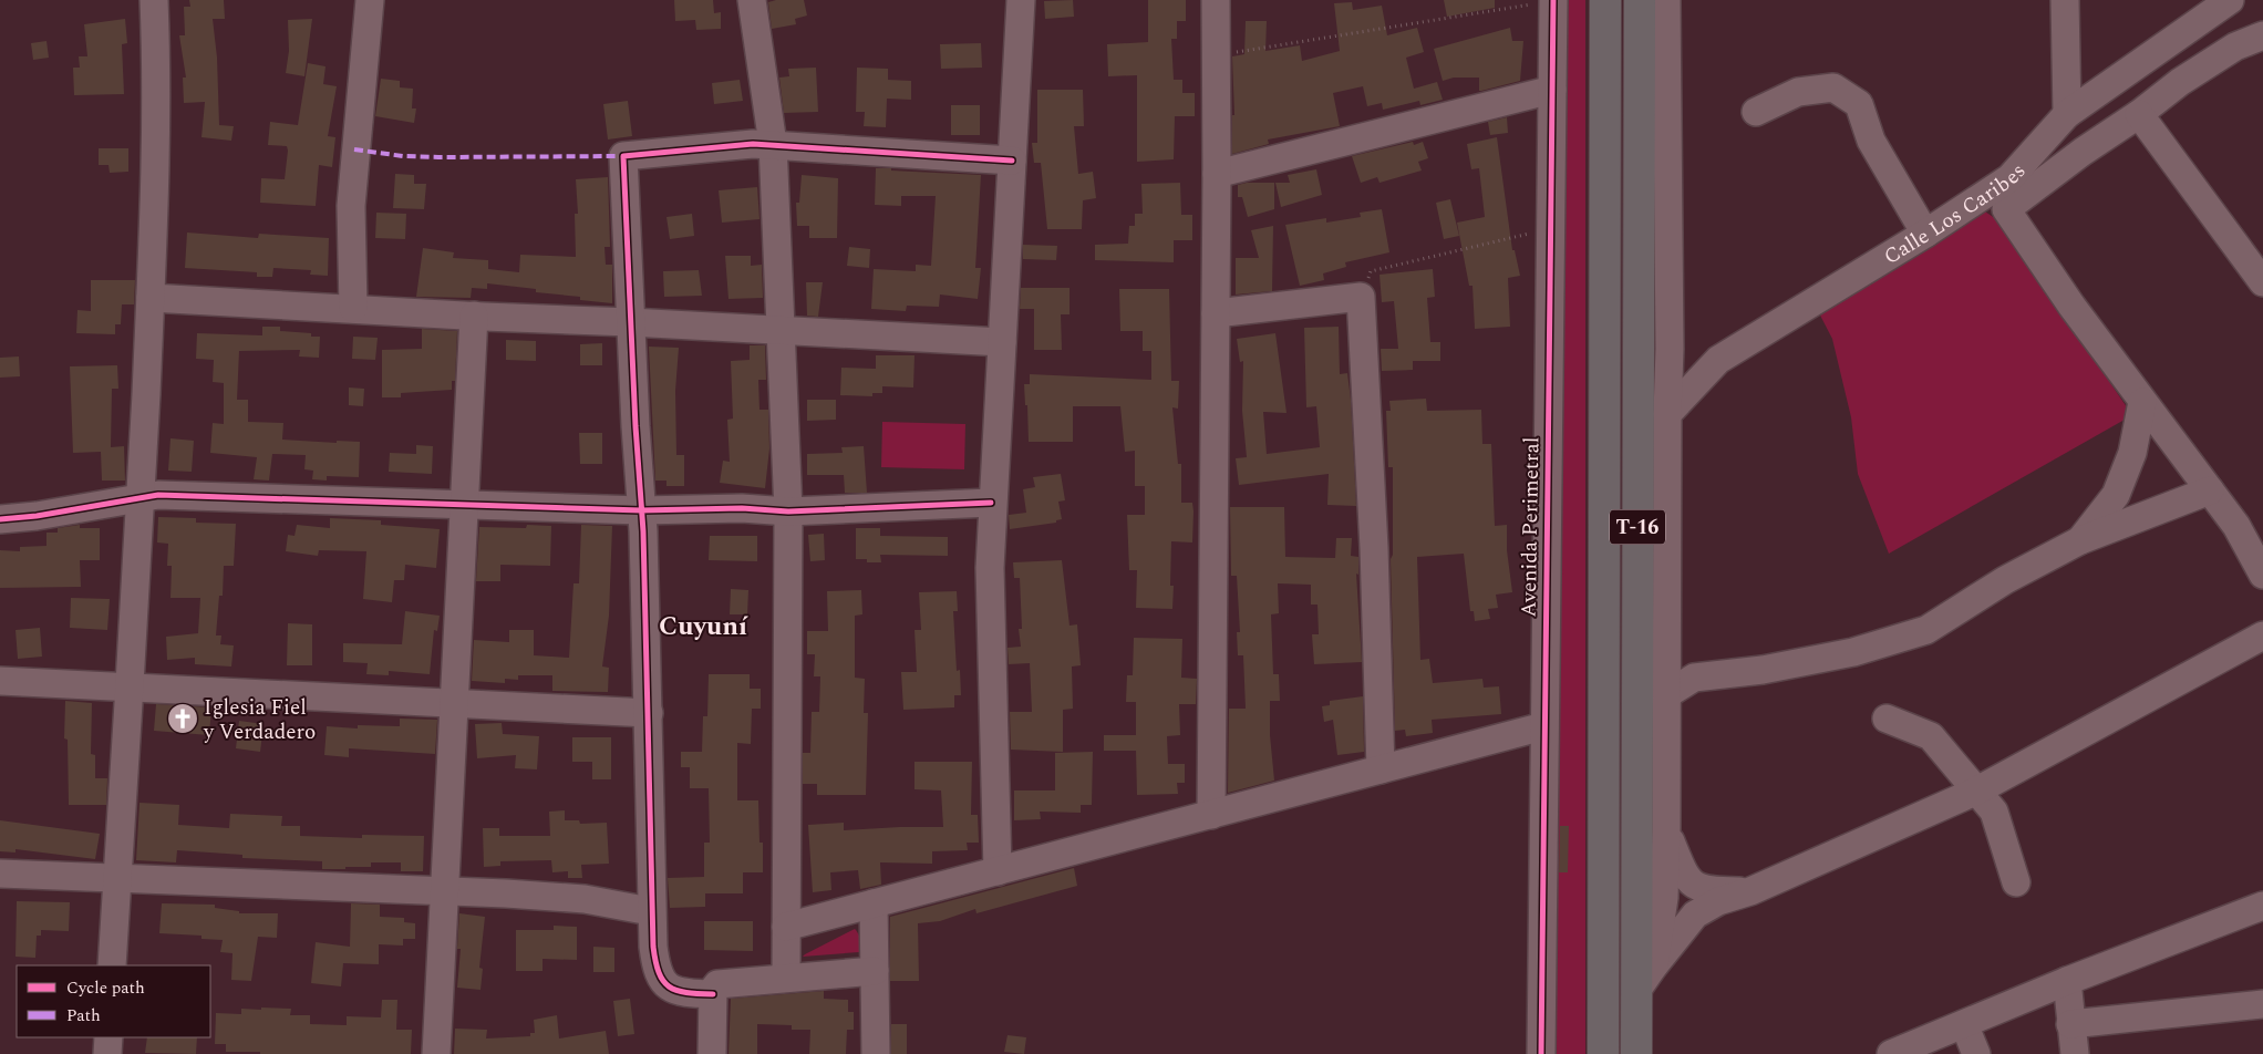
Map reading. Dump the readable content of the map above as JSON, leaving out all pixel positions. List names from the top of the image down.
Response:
{
  "streets": {
    "highway": ["T-16"],
    "street": ["Calle Los Caribes", "Avenida Perimetral"]
  },
  "districts": ["Cuyuní"],
  "places": {
    "church": ["Iglesia Fiel y Verdadero"]
  },
  "legend": ["Cycle path", "Path"]
}
